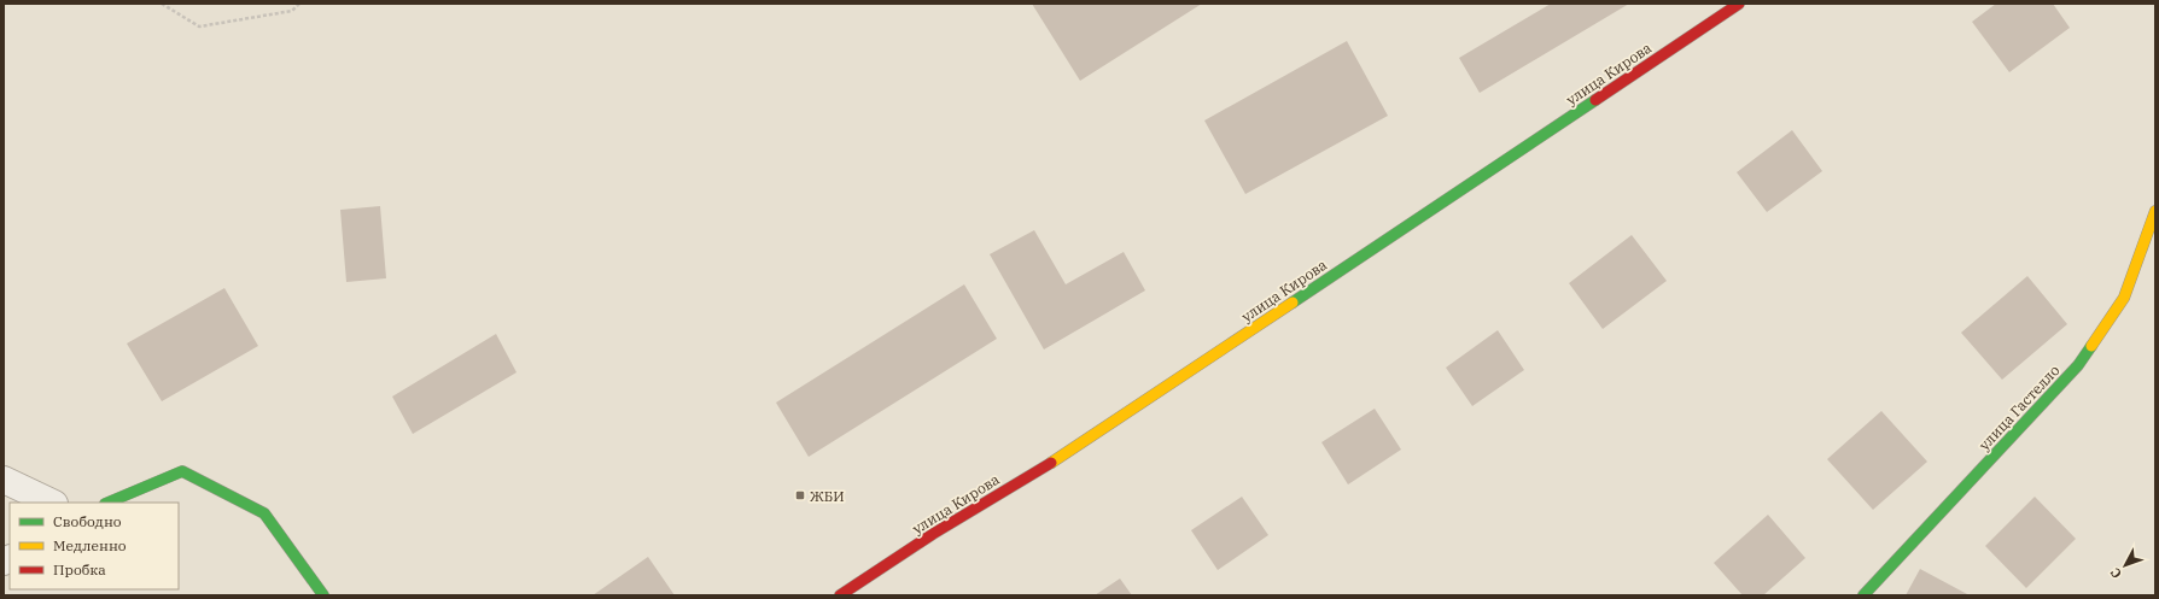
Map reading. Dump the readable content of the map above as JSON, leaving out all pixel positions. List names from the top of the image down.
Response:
{
  "streets": {
    "street": ["улица Кирова", "улица Гастелло"]
  },
  "places": {
    "transit": ["ЖБИ"]
  },
  "legend": ["Свободно", "Медленно", "Пробка"],
  "north": "bottom left"
}
